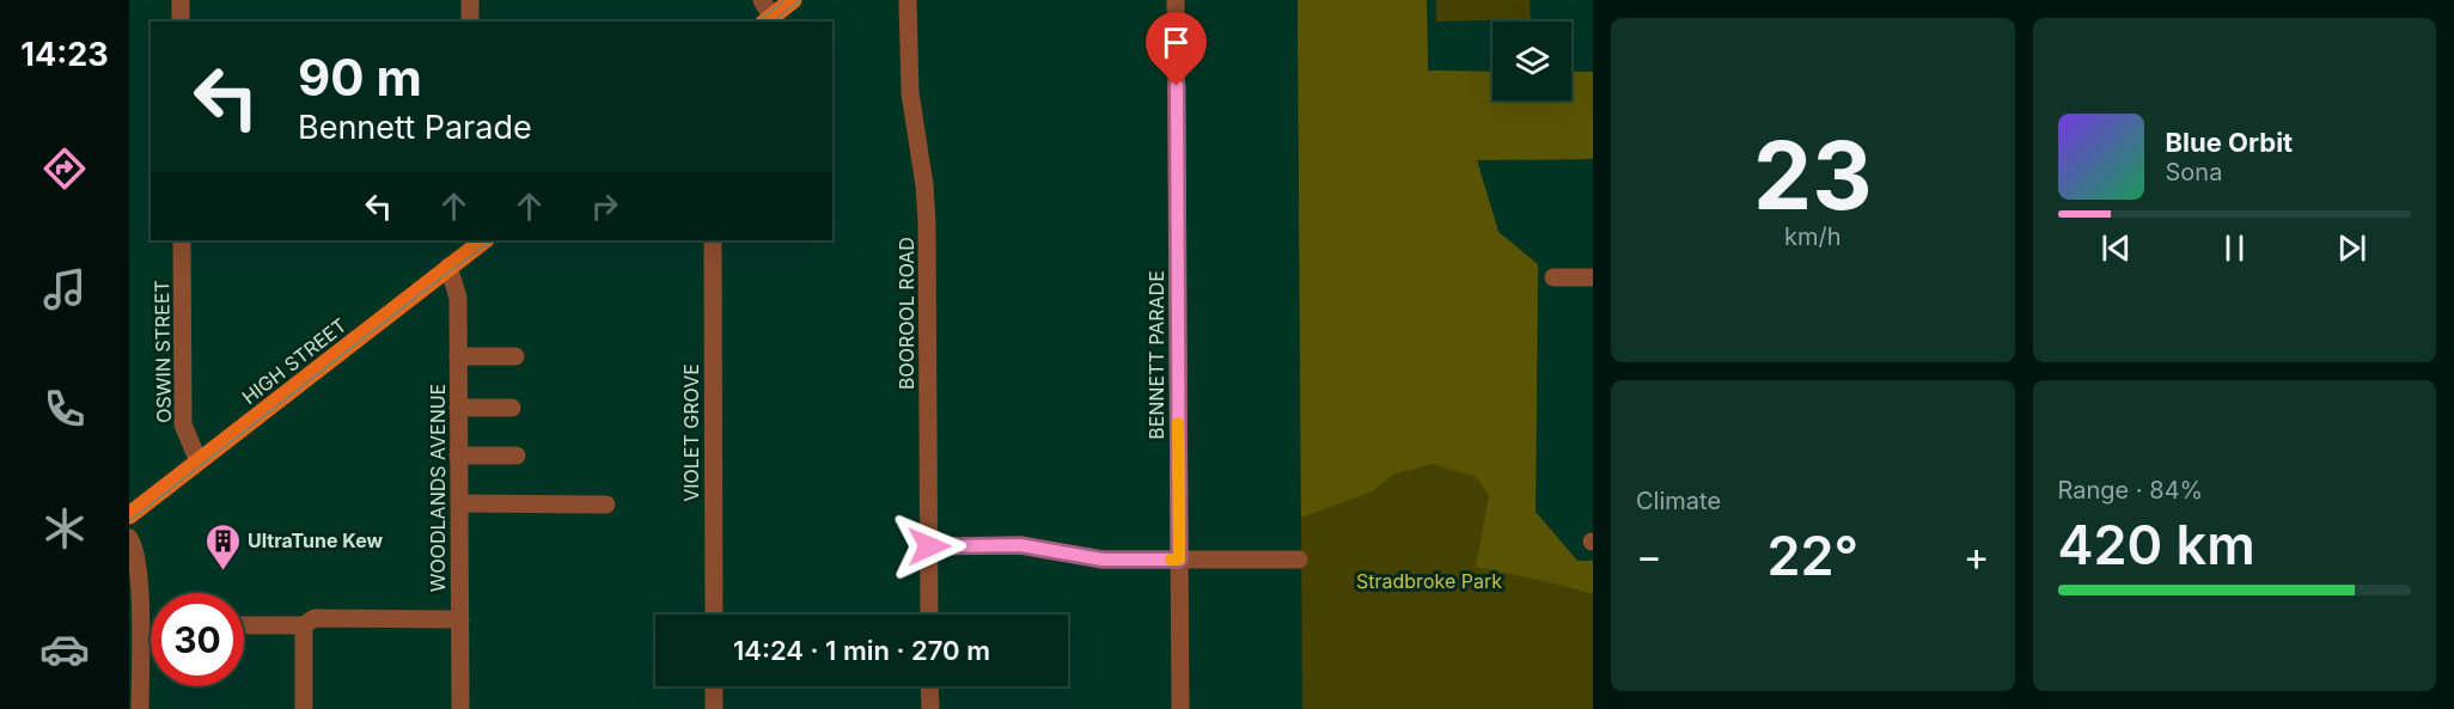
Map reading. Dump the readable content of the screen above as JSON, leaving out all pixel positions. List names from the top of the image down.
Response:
{
  "streets": {
    "main road": ["HIGH STREET"],
    "street": [
      "BOOROOL ROAD",
      "OSWIN STREET",
      "BENNETT PARADE",
      "VIOLET GROVE",
      "WOODLANDS AVENUE"
    ]
  },
  "crossings": [
    ["OSWIN STREET", "HIGH STREET"],
    ["HIGH STREET", "WOODLANDS AVENUE"]
  ],
  "parks": ["Stradbroke Park"],
  "places": {
    "building": ["UltraTune Kew"]
  },
  "page": {
    "tabs": "14:23",
    "tile": [
      ["23", "km/h"],
      "Climate",
      ["Range · 84%", "420 km"]
    ],
    "turn": ["90 m", "Bennett Parade"],
    "song": ["Blue Orbit", "Sona"],
    "heat": ["−", "22°", "+"],
    "limit": "30",
    "trip": "14:24 · 1 min · 270 m"
  }
}
